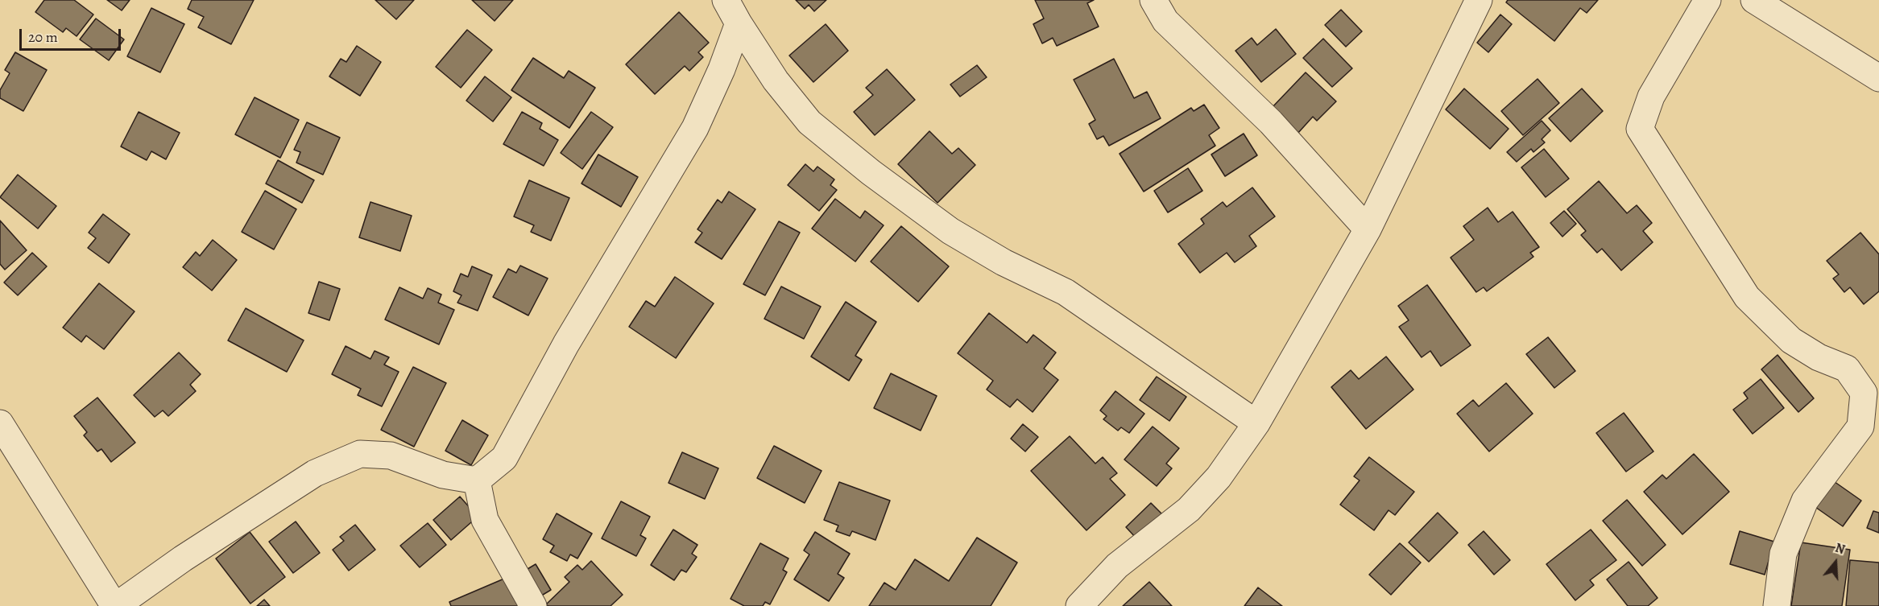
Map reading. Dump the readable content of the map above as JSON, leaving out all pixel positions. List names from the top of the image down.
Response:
{
  "scale_bar": "20 m",
  "north": "top"
}
